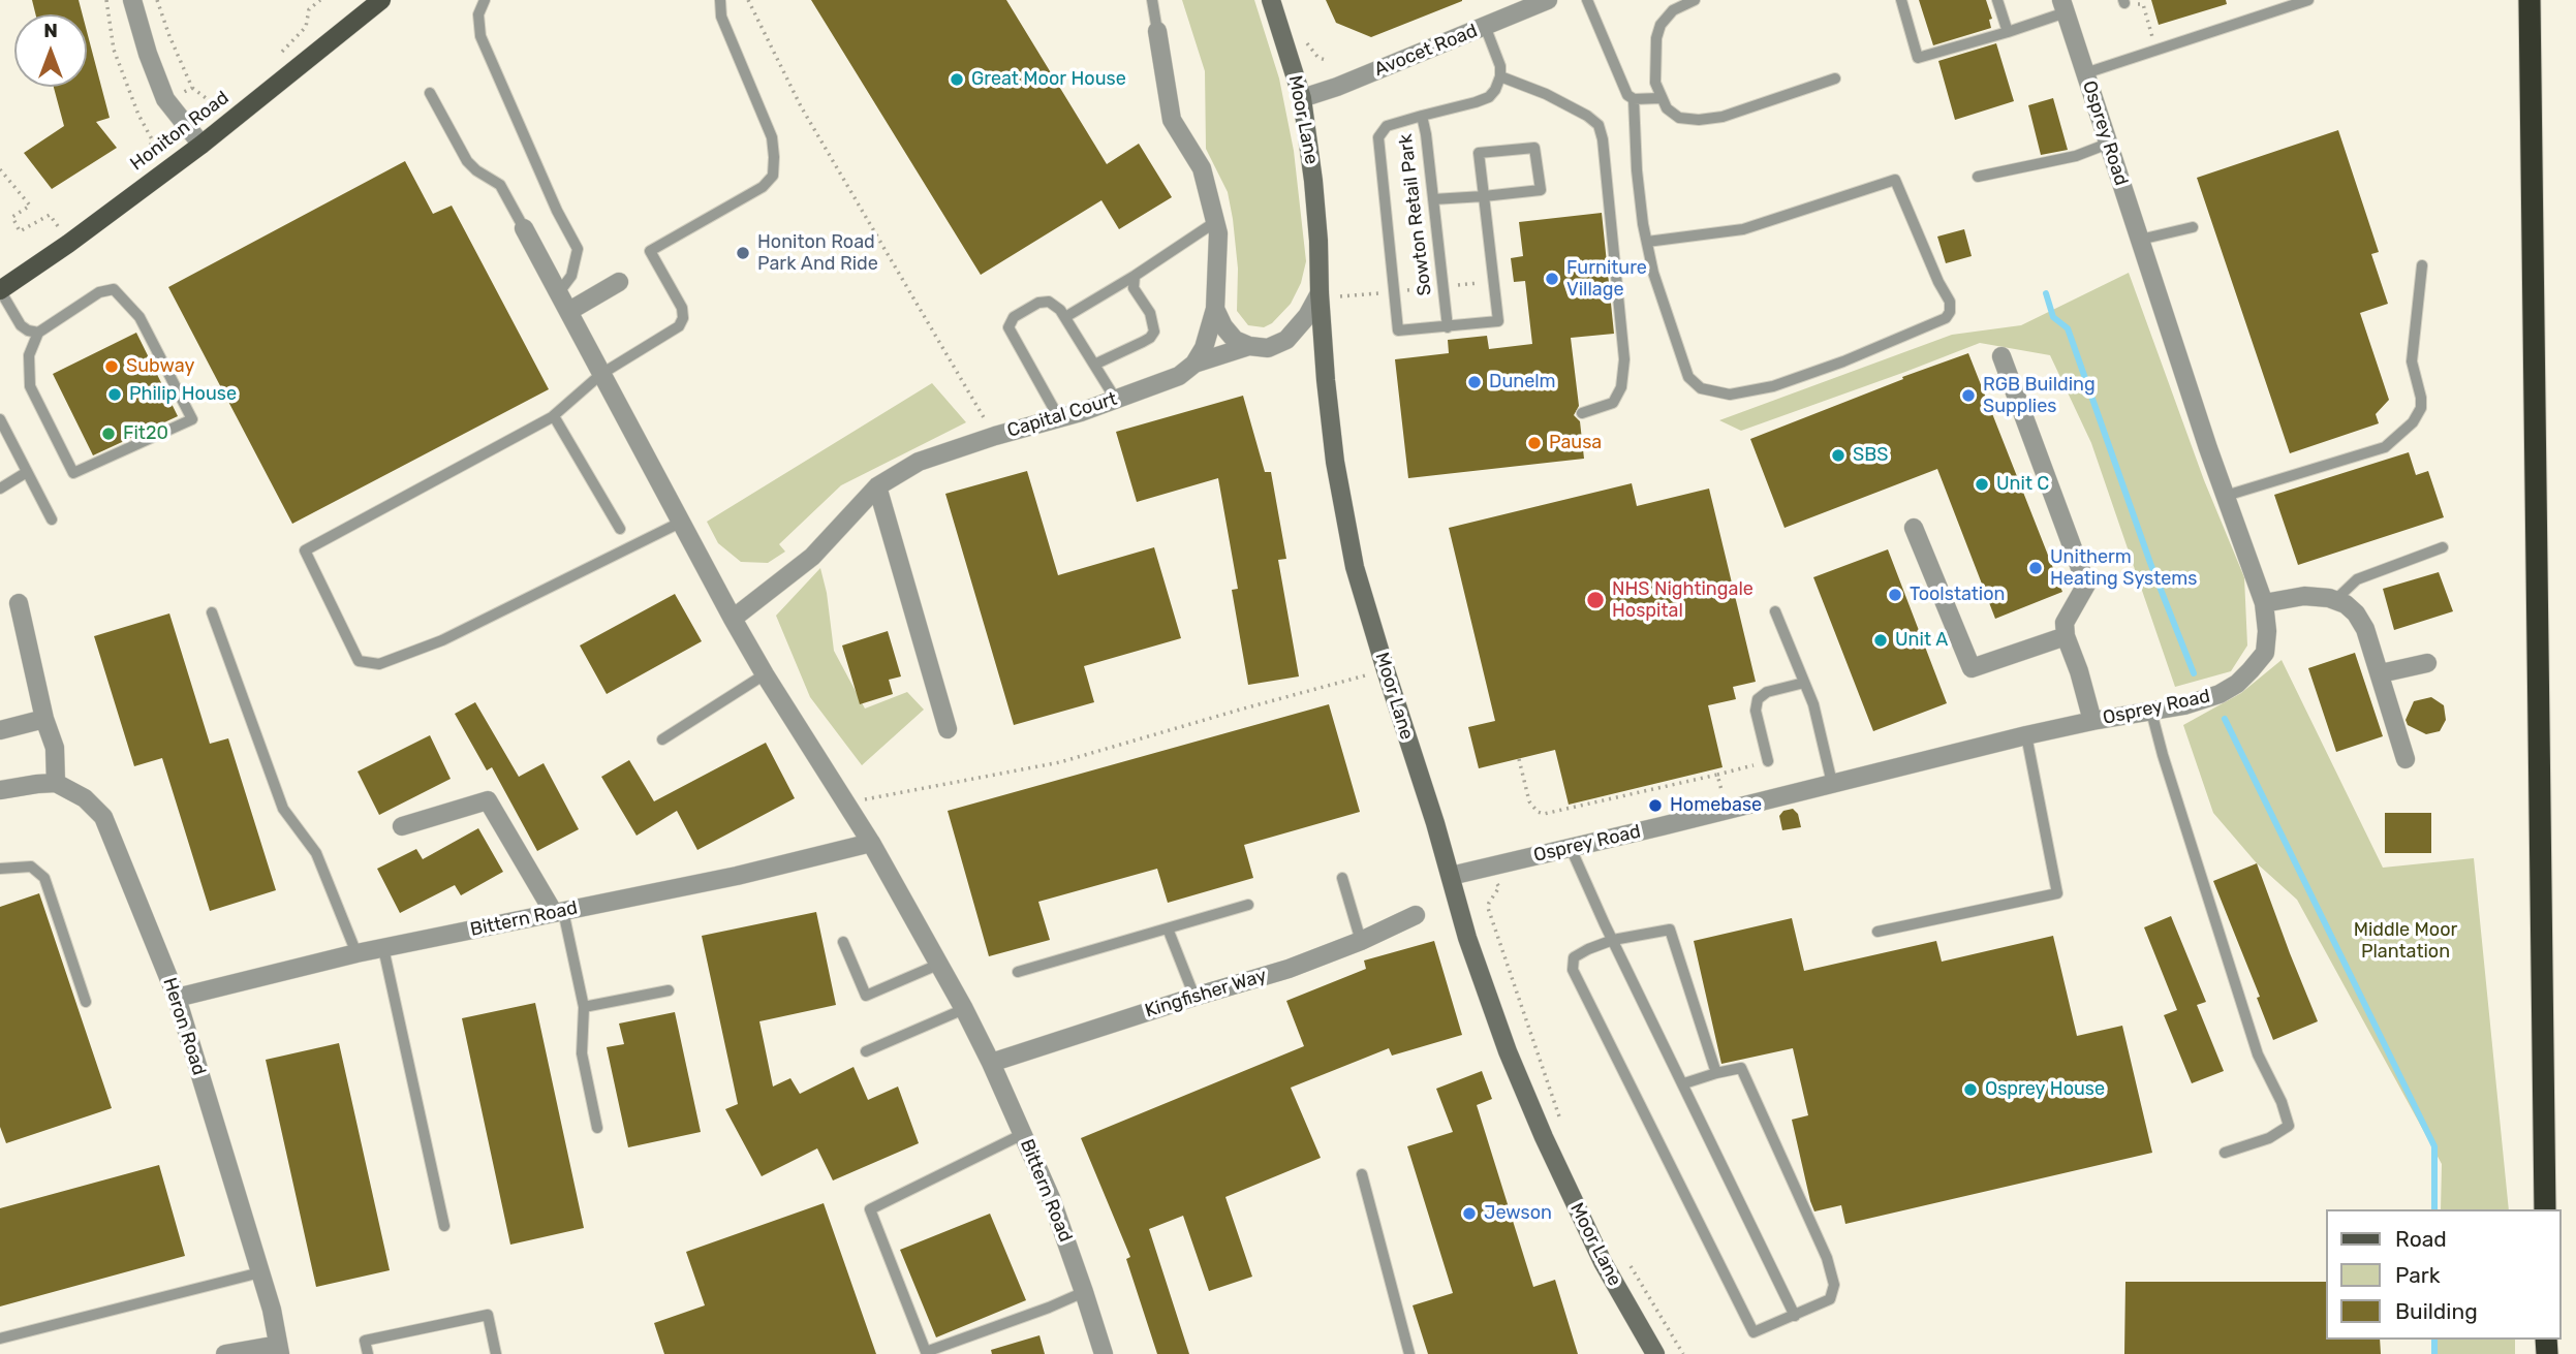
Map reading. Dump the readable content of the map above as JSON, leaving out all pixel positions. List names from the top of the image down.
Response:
{
  "streets": {
    "main road": ["Moor Lane", "Honiton Road"],
    "street": [
      "Avocet Road",
      "Osprey Road",
      "Capital Court",
      "Bittern Road",
      "Kingfisher Way",
      "Heron Road"
    ],
    "lane": ["Sowton Retail Park"]
  },
  "crossings": [
    ["Avocet Road", "Moor Lane"],
    ["Moor Lane", "Osprey Road"],
    ["Moor Lane", "Capital Court"],
    ["Capital Court", "Bittern Road"],
    ["Bittern Road", "Kingfisher Way"],
    ["Bittern Road", "Heron Road"]
  ],
  "parks": ["Middle Moor Plantation"],
  "places": [
    "Great Moor House",
    "Honiton Road Park And Ride",
    "Furniture Village",
    "Subway",
    "Dunelm",
    "Philip House",
    "RGB Building Supplies",
    "Fit20",
    "Pausa",
    "SBS",
    "Unit C",
    "Unitherm Heating Systems",
    "Toolstation",
    "NHS Nightingale Hospital",
    "Unit A",
    "Homebase",
    "Osprey House",
    "Jewson"
  ],
  "legend": ["Road", "Park", "Building"],
  "north": "top"
}
